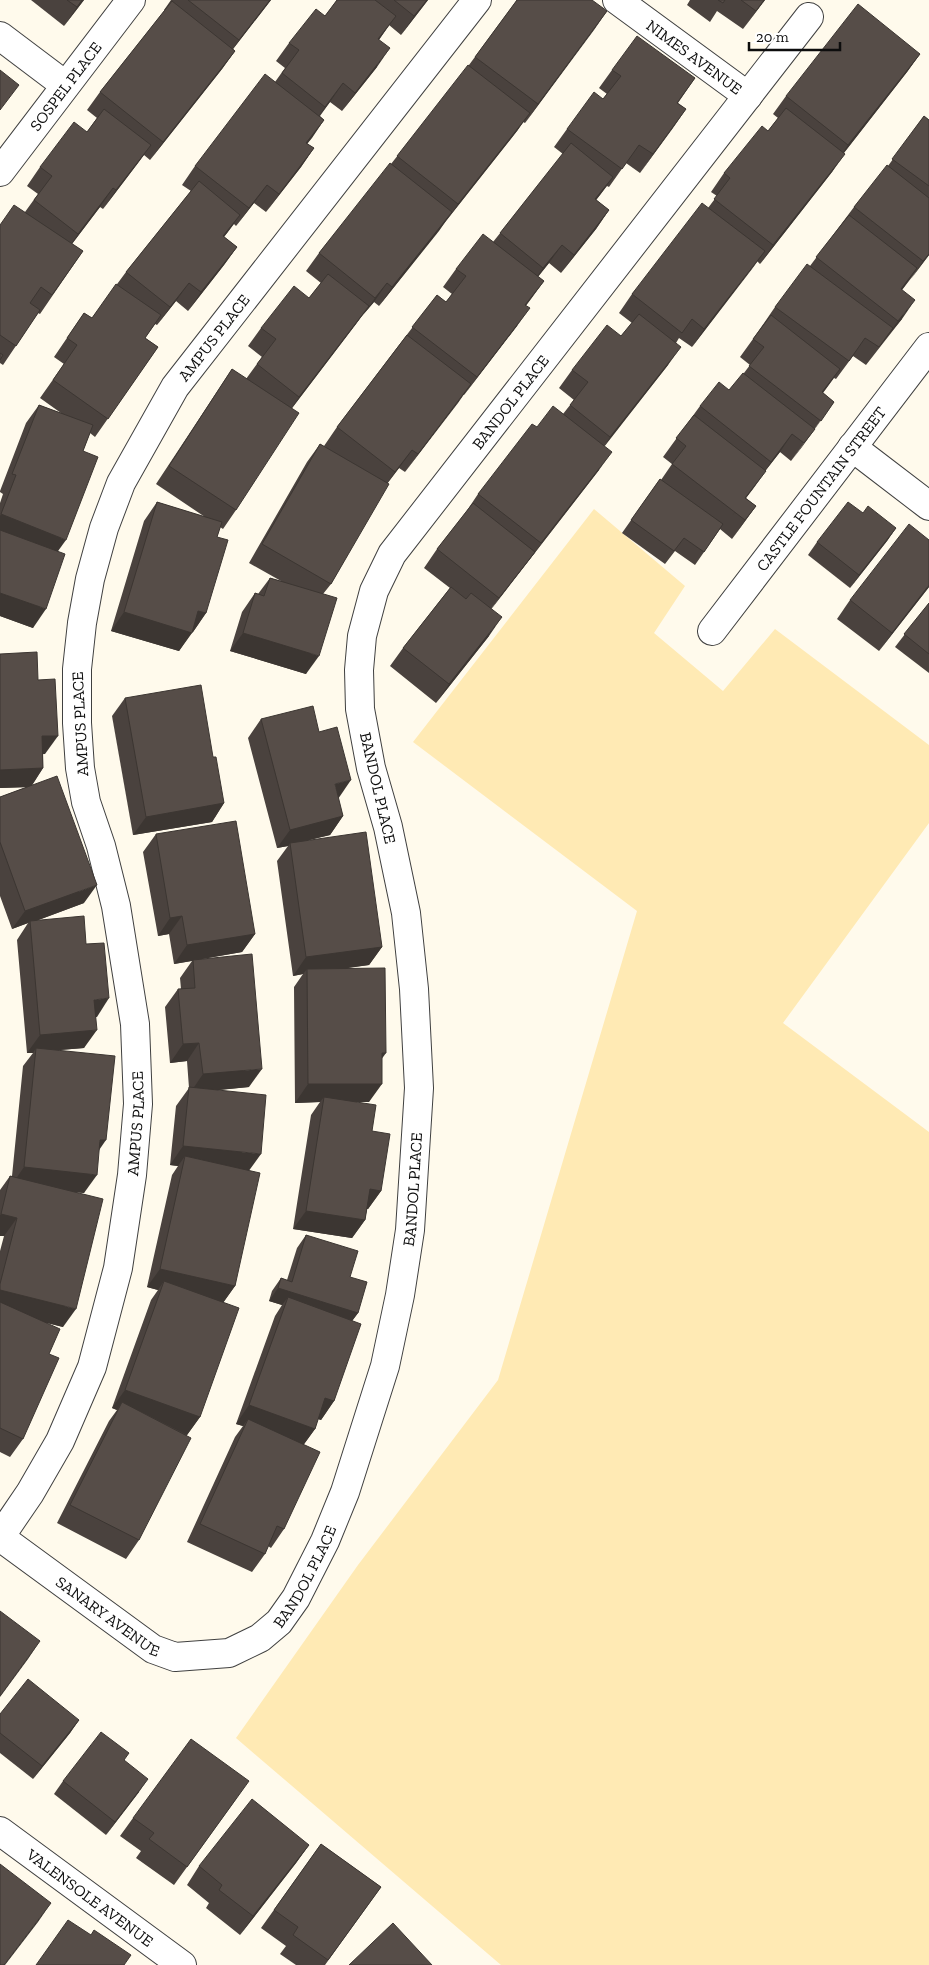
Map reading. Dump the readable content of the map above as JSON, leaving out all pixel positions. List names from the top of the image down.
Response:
{
  "streets": {
    "street": [
      "NIMES AVENUE",
      "SOSPEL PLACE",
      "AMPUS PLACE",
      "BANDOL PLACE",
      "CASTLE FOUNTAIN STREET",
      "SANARY AVENUE",
      "VALENSOLE AVENUE"
    ]
  },
  "crossings": [
    ["NIMES AVENUE", "BANDOL PLACE"],
    ["AMPUS PLACE", "SANARY AVENUE"],
    ["BANDOL PLACE", "SANARY AVENUE"]
  ],
  "scale_bar": "20 m"
}
